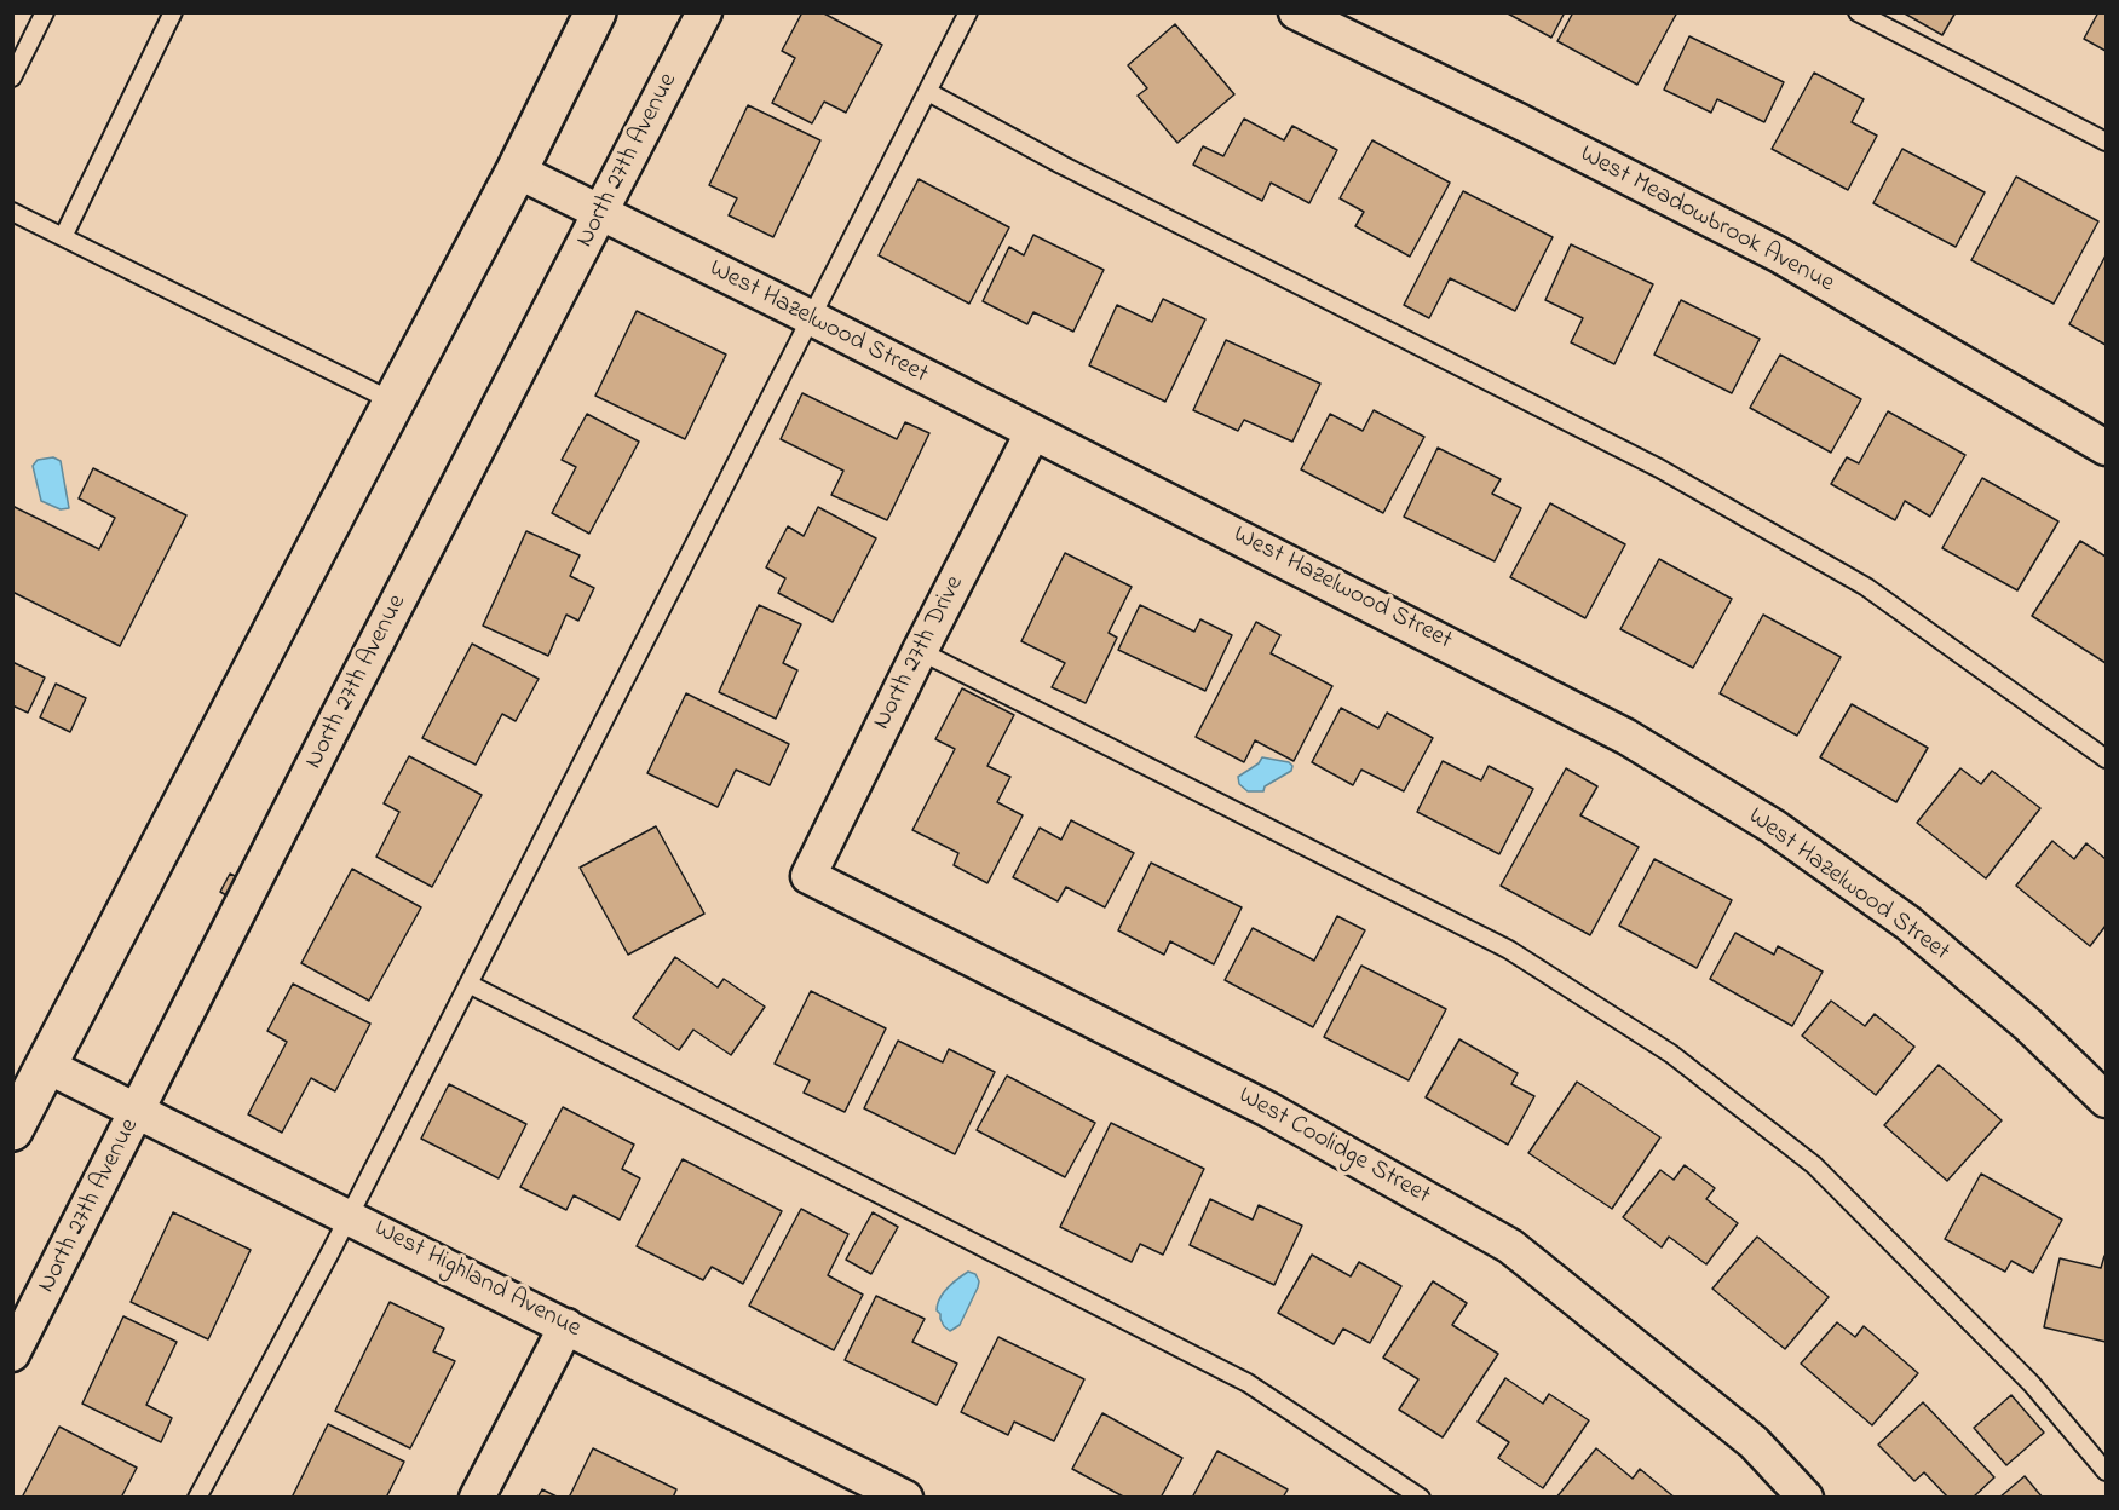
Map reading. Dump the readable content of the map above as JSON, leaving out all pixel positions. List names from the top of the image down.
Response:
{
  "streets": {
    "street": [
      "North 27th Avenue",
      "West Meadowbrook Avenue",
      "West Hazelwood Street",
      "North 27th Drive",
      "West Coolidge Street",
      "West Highland Avenue"
    ]
  },
  "crossings": [
    ["North 27th Avenue", "West Hazelwood Street"],
    ["North 27th Avenue", "West Highland Avenue"],
    ["West Hazelwood Street", "North 27th Drive"],
    ["North 27th Drive", "West Coolidge Street"]
  ]
}
